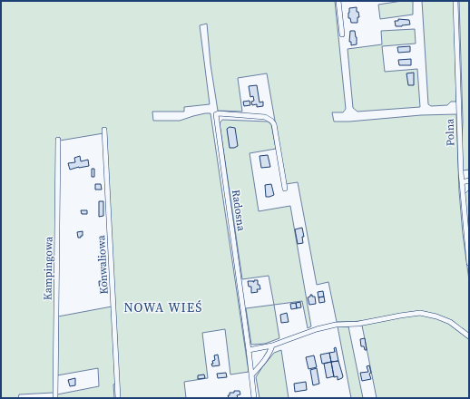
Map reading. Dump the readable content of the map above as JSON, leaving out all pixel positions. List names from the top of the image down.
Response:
{
  "streets": {
    "street": [
      "Polna",
      "Radosna",
      "Konwaliowa",
      "Kampingowa"
    ]
  },
  "districts": ["NOWA WIEŚ"]
}
